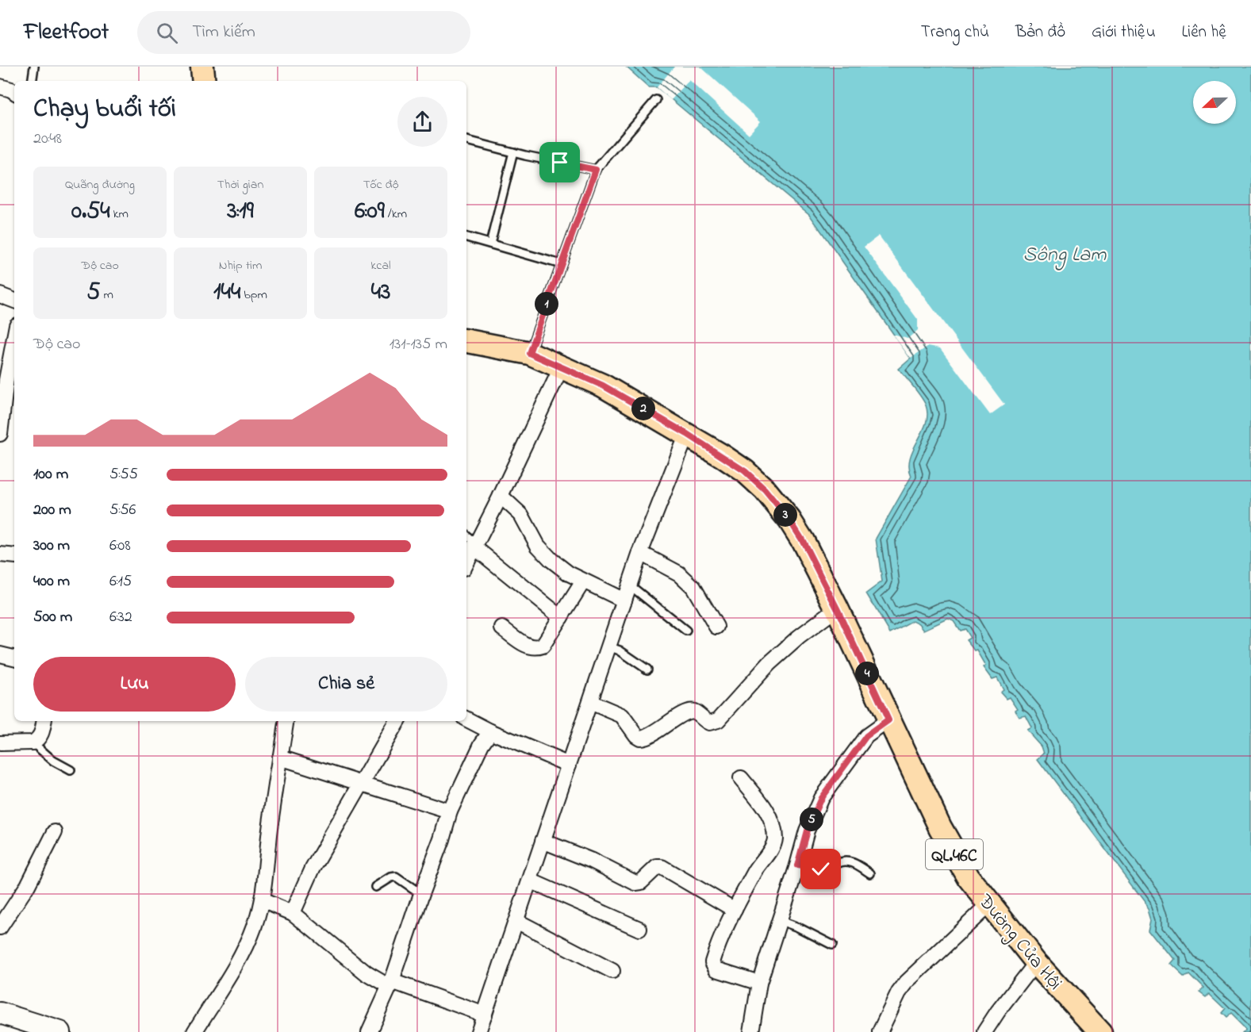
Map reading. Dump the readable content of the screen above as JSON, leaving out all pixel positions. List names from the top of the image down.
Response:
{
  "streets": {
    "main road": ["QL.46C", "Đường Cửa Hội"]
  },
  "water": ["Sông Lam"],
  "north": "left",
  "page": {
    "header": "Fleetfoot",
    "search": "Tìm kiếm",
    "nav": [
      "Trang chủ",
      "Bản đồ",
      "Giới thiệu",
      "Liên hệ"
    ],
    "heading": ["Chạy buổi tối", "20:48"],
    "stats": [
      ["Quãng đường", "0.54 km"],
      ["Thời gian", "3:19"],
      ["Tốc độ", "6:09 /km"],
      ["Độ cao", "5 m"],
      ["Nhịp tim", "144 bpm"],
      ["kcal", "43"]
    ],
    "pins": [
      "1",
      "2",
      "3",
      "4",
      "5"
    ],
    "chart": ["Độ cao", "131–135 m"],
    "list": [
      {
        "name": "100 m",
        "note": "5:55"
      },
      {
        "name": "200 m",
        "note": "5:56"
      },
      {
        "name": "300 m",
        "note": "6:08"
      },
      {
        "name": "400 m",
        "note": "6:15"
      },
      {
        "name": "500 m",
        "note": "6:32"
      }
    ],
    "buttons": ["Lưu", "Chia sẻ"]
  }
}
